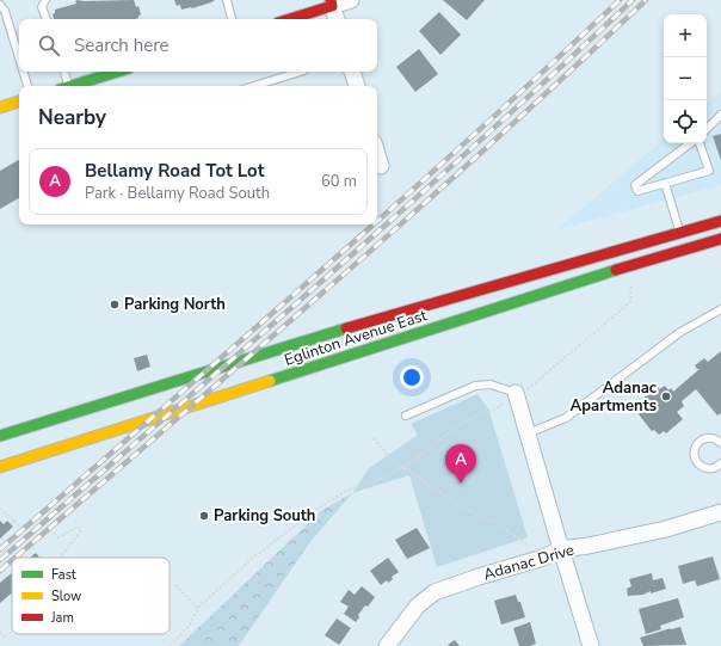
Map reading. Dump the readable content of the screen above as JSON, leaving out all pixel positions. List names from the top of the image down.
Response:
{
  "streets": {
    "main road": ["Eglinton Avenue East"],
    "street": ["Adanac Drive"]
  },
  "places": ["Parking North", "Adanac Apartments", "Parking South"],
  "legend": ["Fast", "Slow", "Jam"],
  "page": {
    "map_buttons": ["+", "−"],
    "search": "Search here",
    "heading": "Nearby",
    "list": [
      {
        "mark": "A",
        "name": "Bellamy Road Tot Lot",
        "note": "Park · Bellamy Road South",
        "value": "60 m"
      }
    ],
    "pins": "A"
  }
}
